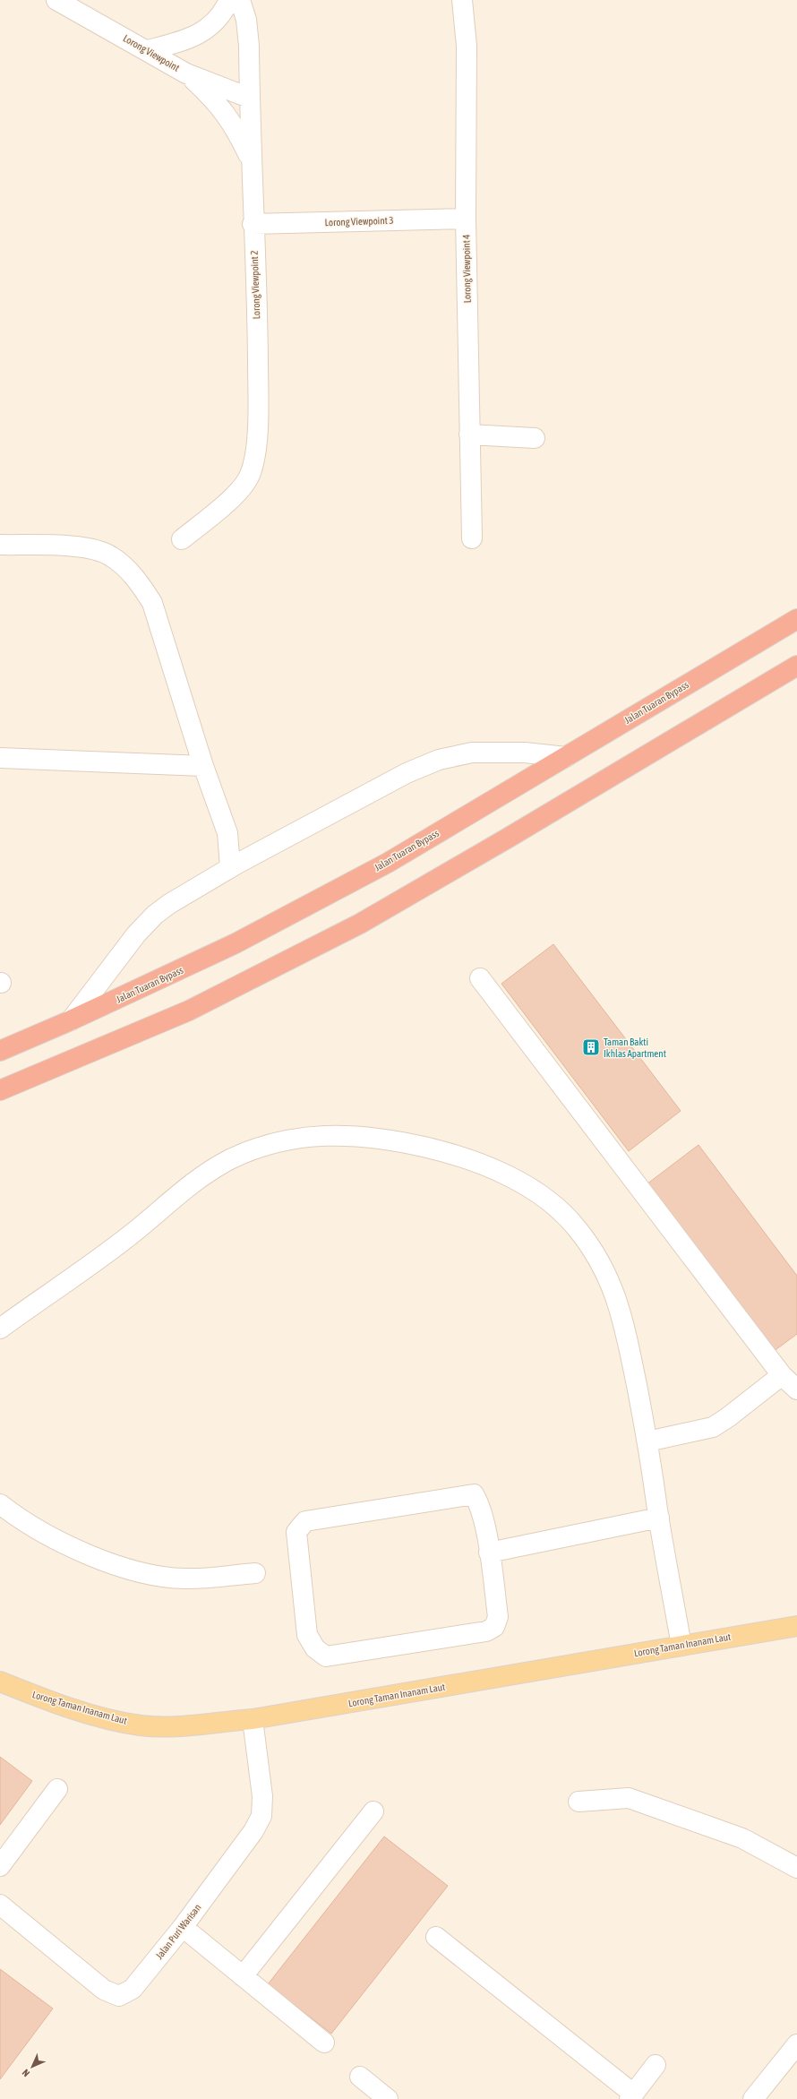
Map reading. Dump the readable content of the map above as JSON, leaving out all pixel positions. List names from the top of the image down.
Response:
{
  "streets": {
    "highway": ["Jalan Tuaran Bypass"],
    "main road": ["Lorong Taman Inanam Laut"],
    "street": [
      "Lorong Viewpoint",
      "Lorong Viewpoint 3",
      "Lorong Viewpoint 4",
      "Lorong Viewpoint 2",
      "Jalan Puri Warisan"
    ]
  },
  "crossings": [
    ["Lorong Viewpoint", "Lorong Viewpoint 2"],
    ["Lorong Viewpoint 3", "Lorong Viewpoint 4"],
    ["Lorong Viewpoint 3", "Lorong Viewpoint 2"],
    ["Lorong Taman Inanam Laut", "Jalan Puri Warisan"]
  ],
  "places": {
    "building": ["Taman Bakti Ikhlas Apartment"]
  },
  "north": "bottom left"
}
